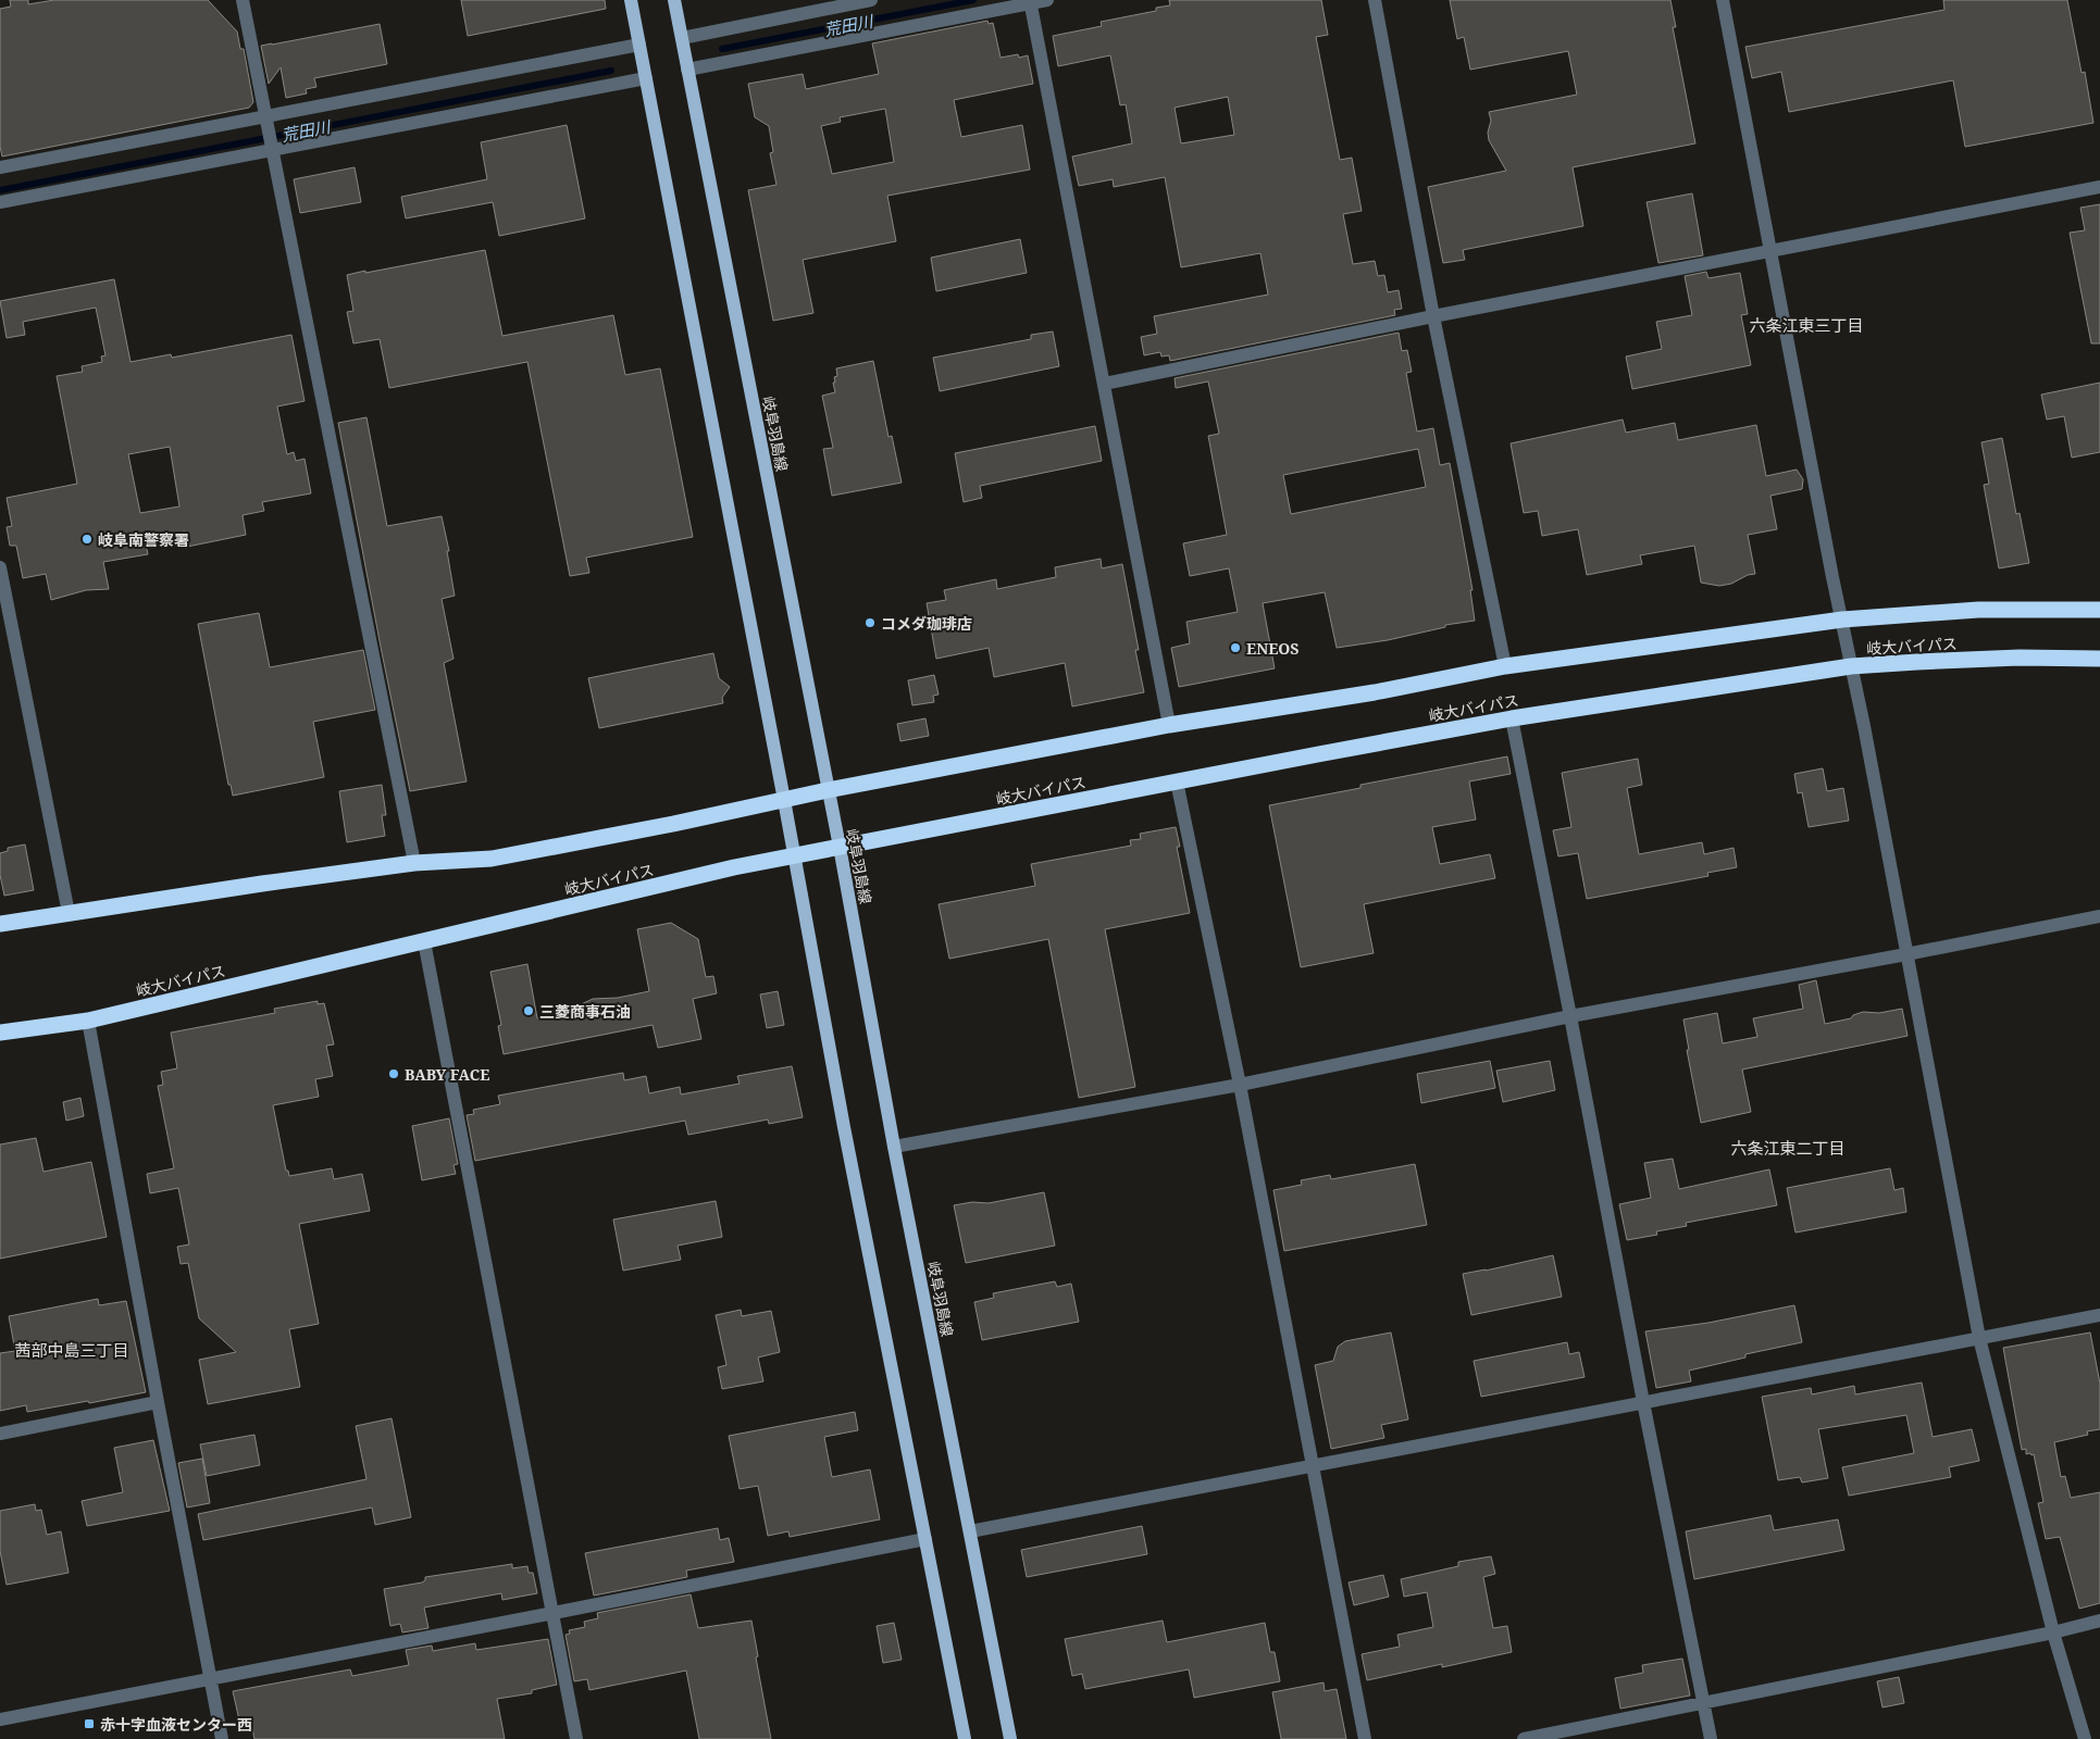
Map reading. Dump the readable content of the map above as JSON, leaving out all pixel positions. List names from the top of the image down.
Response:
{
  "streets": {
    "highway": ["岐大バイパス"],
    "main road": ["岐阜羽島線"]
  },
  "crossings": [
    ["岐阜羽島線", "岐大バイパス"]
  ],
  "districts": ["六条江東三丁目", "六条江東二丁目", "茜部中島三丁目"],
  "water": ["荒田川"],
  "places": {
    "other": [
      "岐阜南警察署",
      "コメダ珈琲店",
      "ENEOS",
      "三菱商事石油",
      "BABY FACE"
    ],
    "transit": ["赤十字血液センター西"]
  }
}
